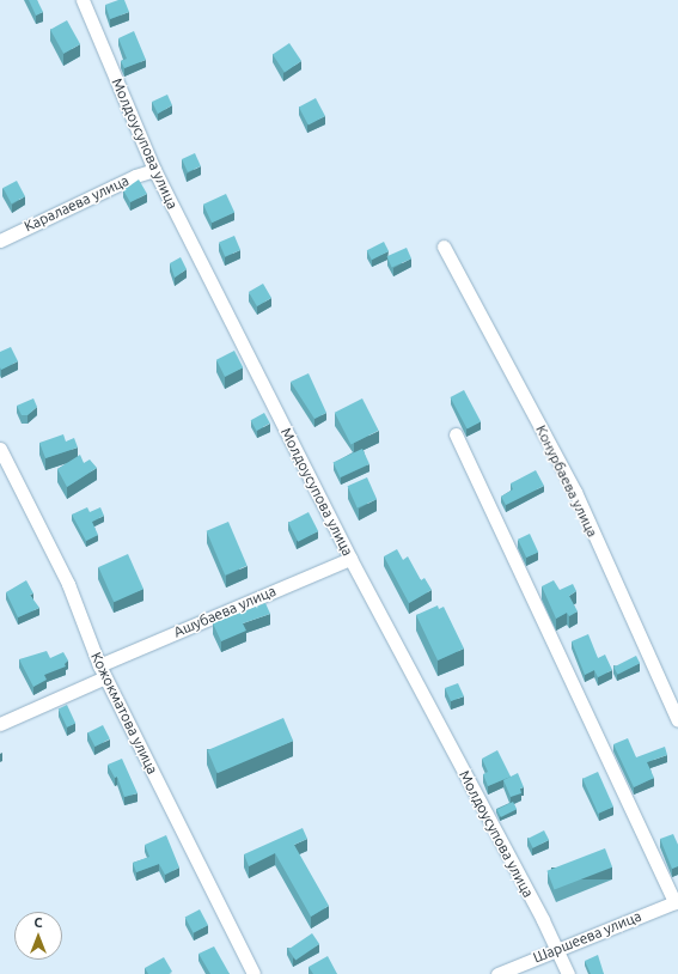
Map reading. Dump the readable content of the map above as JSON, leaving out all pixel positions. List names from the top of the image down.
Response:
{
  "streets": {
    "street": [
      "Молдоусупова улица",
      "Каралаева улица",
      "Конурбаева улица",
      "Ашубаева улица",
      "Кожокматова улица",
      "Шаршеева улица"
    ]
  },
  "crossings": [
    ["Молдоусупова улица", "Каралаева улица"],
    ["Молдоусупова улица", "Ашубаева улица"],
    ["Молдоусупова улица", "Шаршеева улица"],
    ["Ашубаева улица", "Кожокматова улица"]
  ],
  "north": "top"
}
